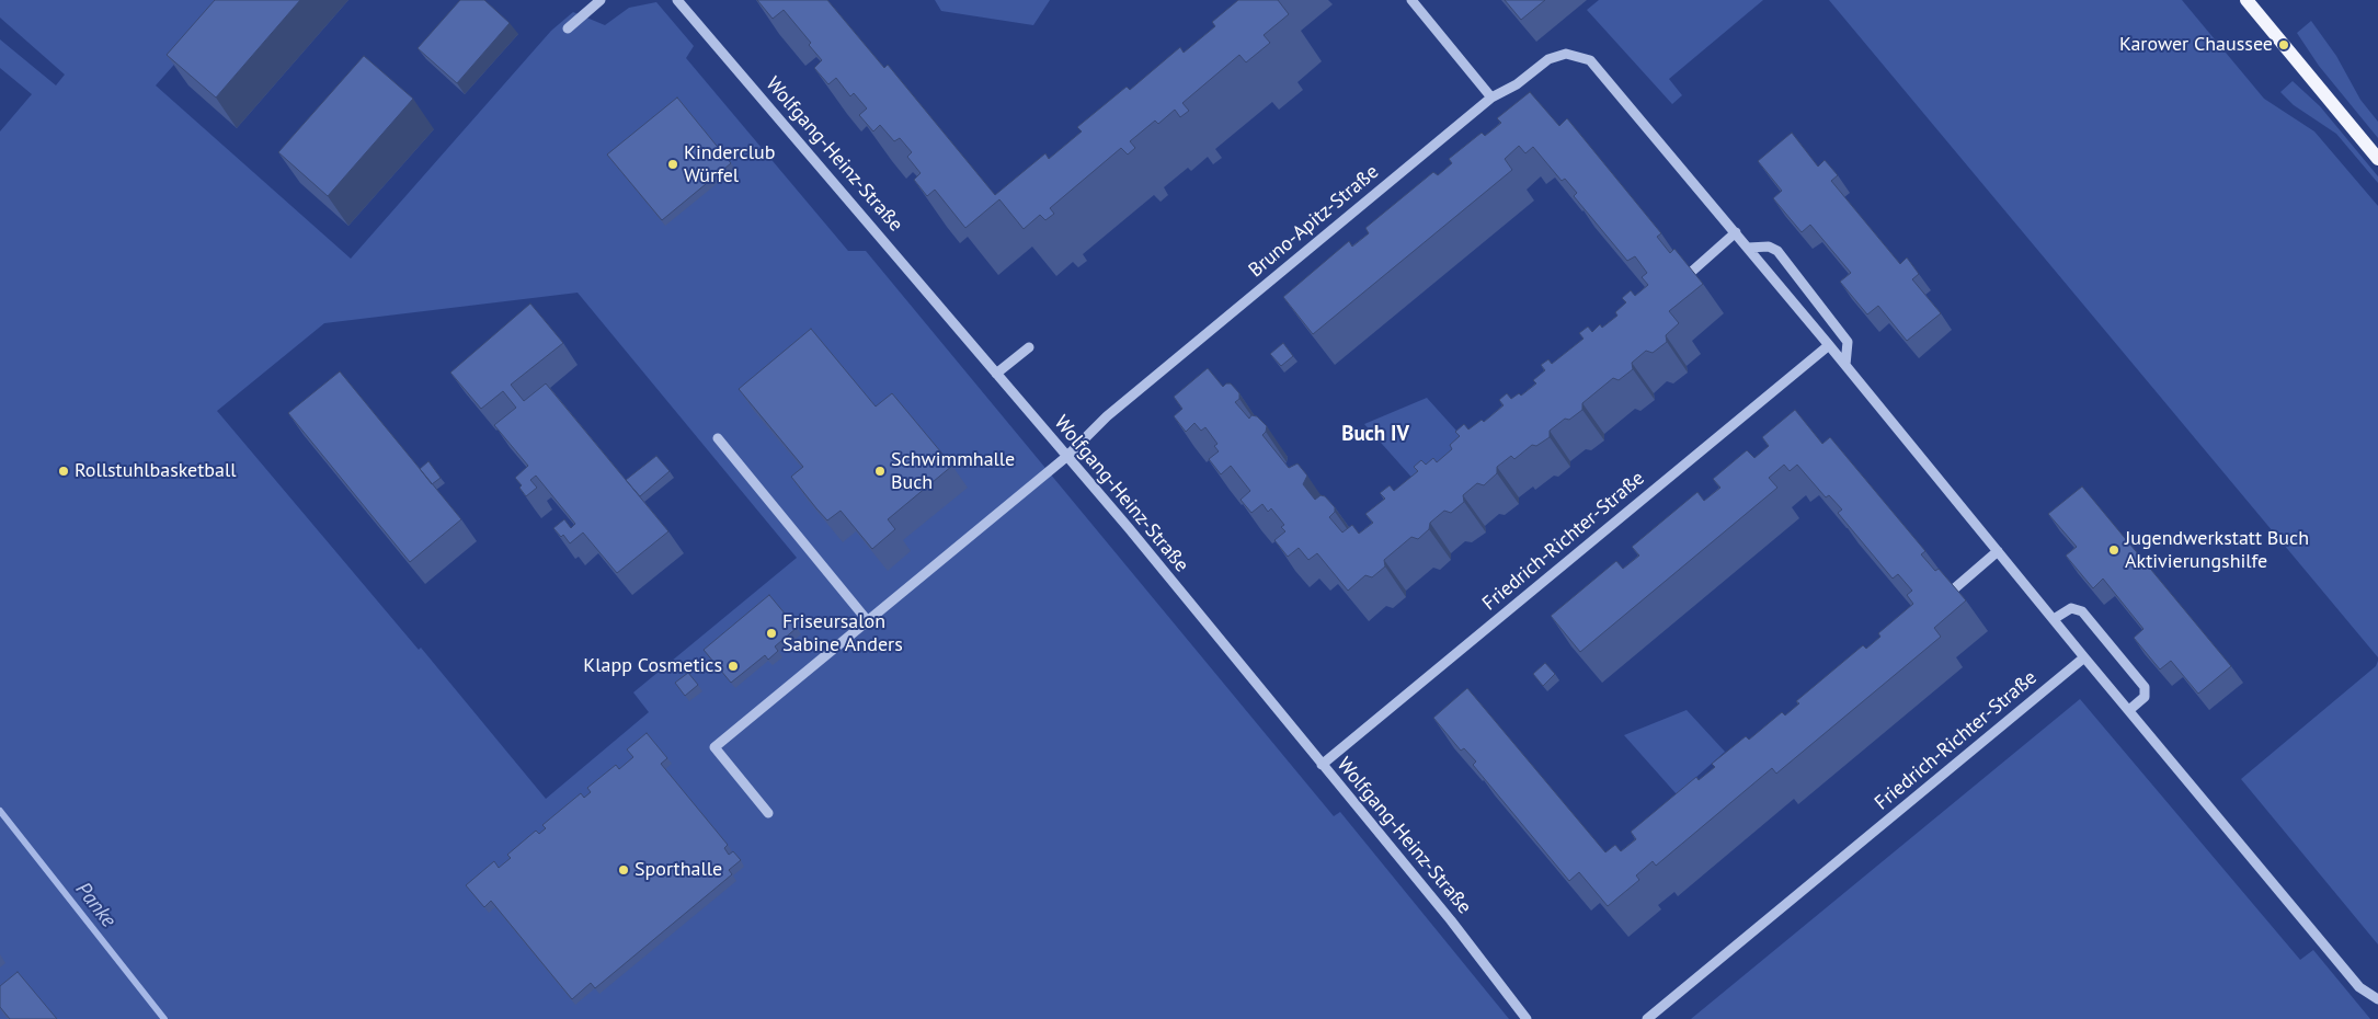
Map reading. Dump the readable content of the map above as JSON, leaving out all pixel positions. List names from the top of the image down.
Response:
{
  "streets": {
    "street": ["Wolfgang-Heinz-Straße", "Bruno-Apitz-Straße", "Friedrich-Richter-Straße"]
  },
  "crossings": [
    ["Wolfgang-Heinz-Straße", "Bruno-Apitz-Straße"],
    ["Wolfgang-Heinz-Straße", "Friedrich-Richter-Straße"]
  ],
  "districts": ["Buch IV"],
  "water": ["Panke"],
  "places": [
    "Karower Chaussee",
    "Kinderclub Würfel",
    "Rollstuhlbasketball",
    "Schwimmhalle Buch",
    "Jugendwerkstatt Buch Aktivierungshilfe",
    "Friseursalon Sabine Anders",
    "Klapp Cosmetics",
    "Sporthalle"
  ]
}
